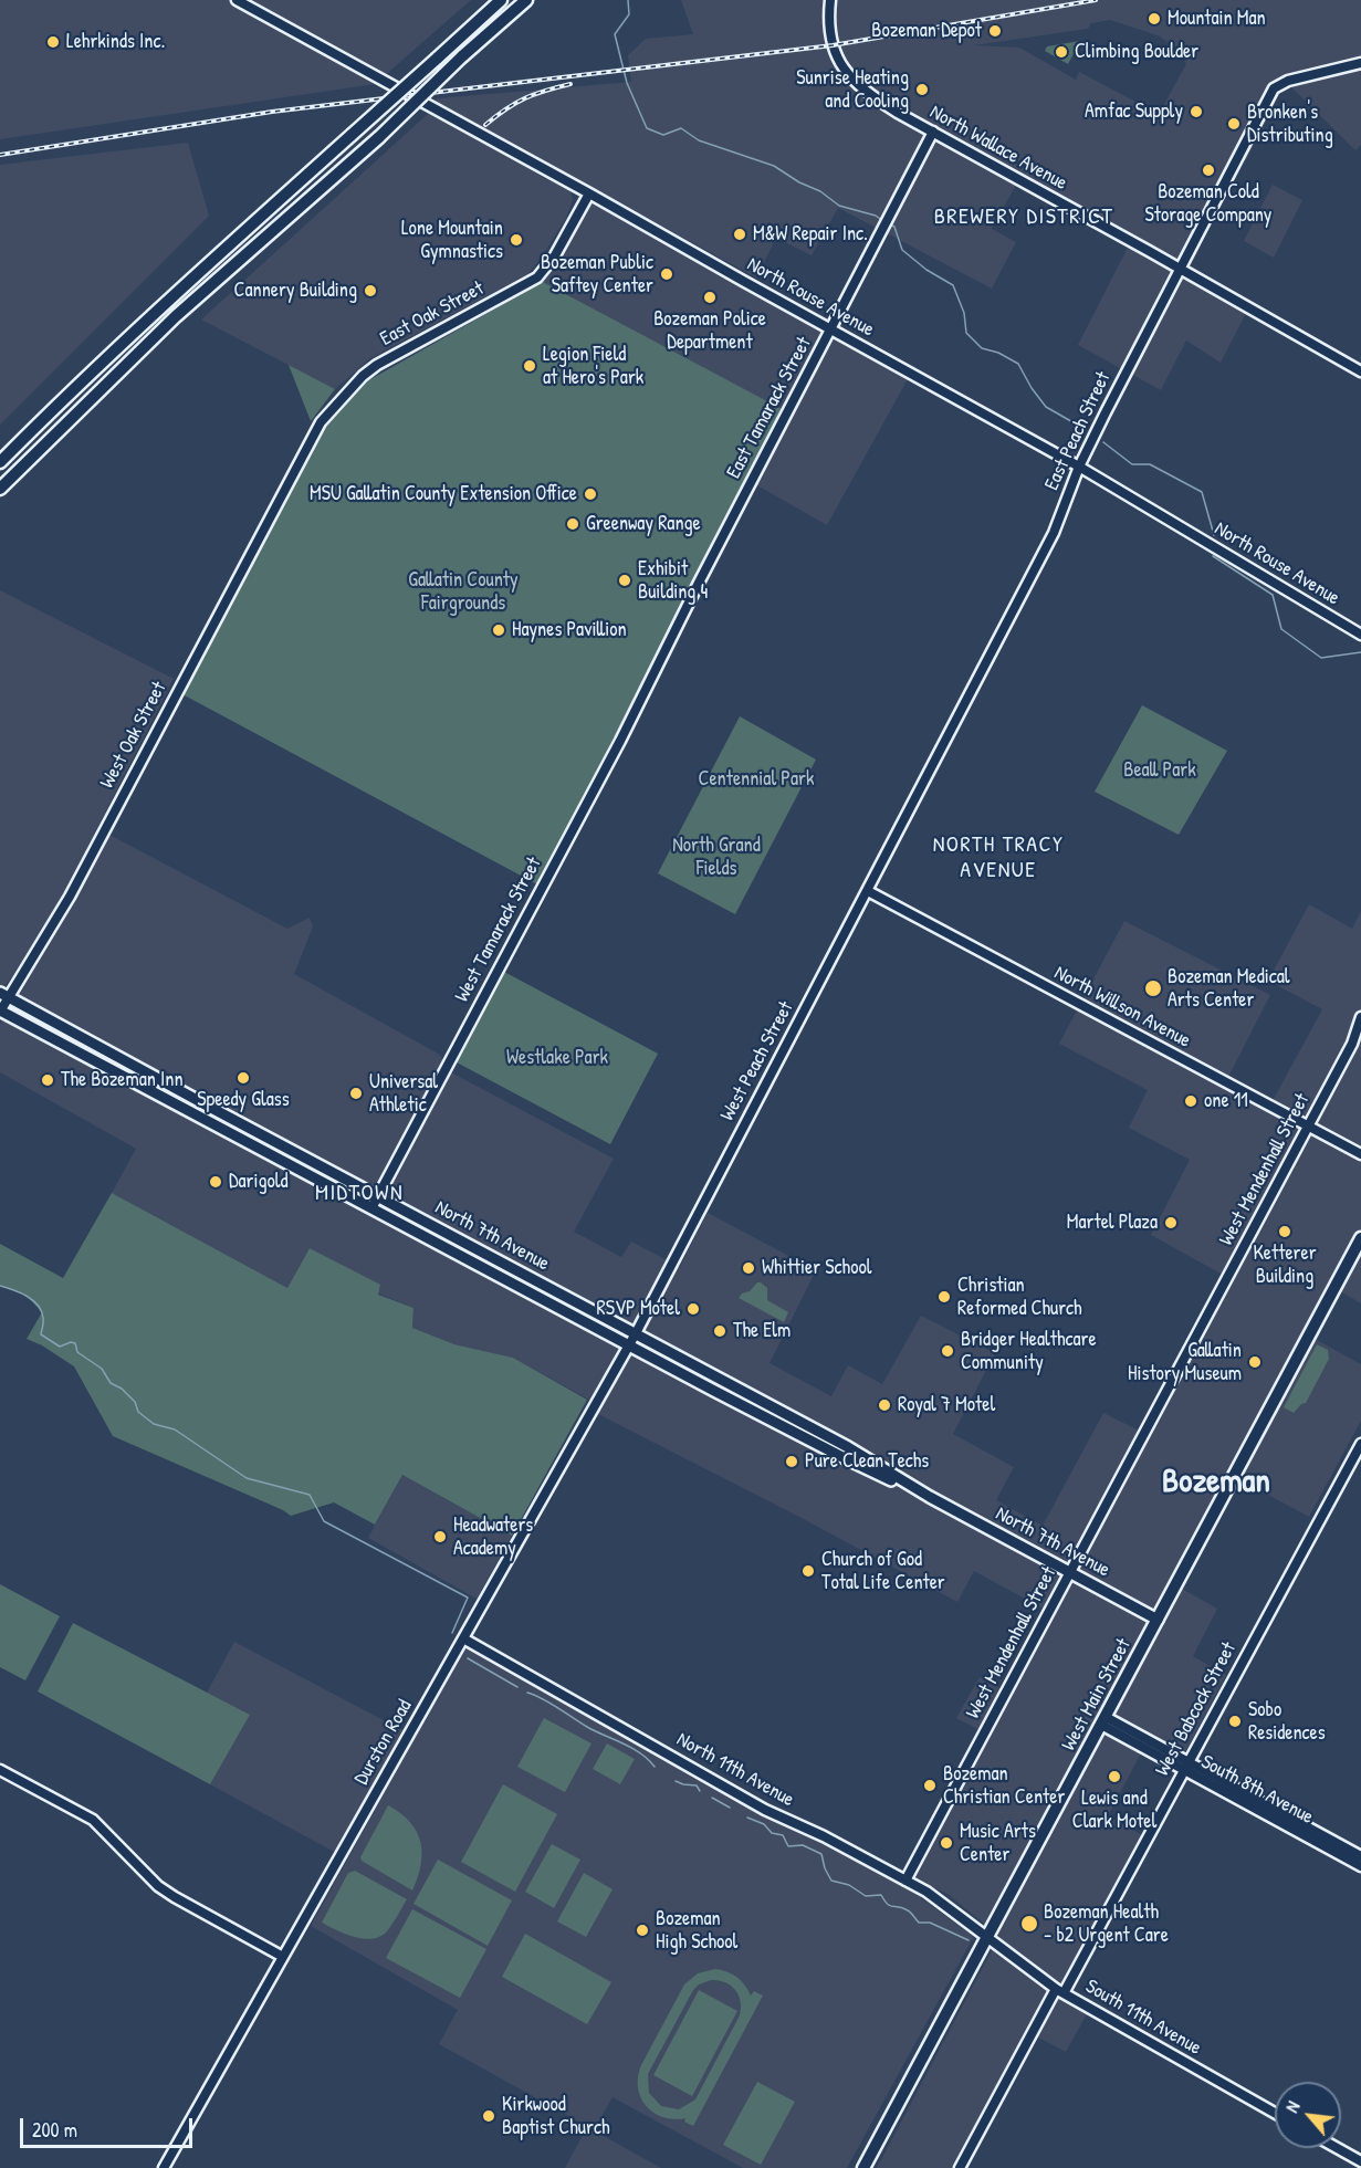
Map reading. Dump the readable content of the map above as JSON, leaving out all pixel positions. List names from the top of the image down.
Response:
{
  "streets": {
    "highway": ["West Main Street"],
    "main road": ["North 7th Avenue"],
    "street": [
      "North Wallace Avenue",
      "North Rouse Avenue",
      "East Oak Street",
      "East Tamarack Street",
      "East Peach Street",
      "West Oak Street",
      "West Tamarack Street",
      "North Willson Avenue",
      "West Peach Street",
      "West Mendenhall Street",
      "West Babcock Street",
      "Durston Road",
      "North 11th Avenue",
      "South 8th Avenue",
      "South 11th Avenue"
    ]
  },
  "crossings": [
    ["North Wallace Avenue", "East Tamarack Street"],
    ["North Wallace Avenue", "East Peach Street"],
    ["North Rouse Avenue", "East Oak Street"],
    ["North Rouse Avenue", "East Tamarack Street"],
    ["North Rouse Avenue", "East Peach Street"],
    ["East Oak Street", "West Oak Street"],
    ["East Tamarack Street", "West Tamarack Street"],
    ["East Peach Street", "West Peach Street"],
    ["West Oak Street", "North 7th Avenue"],
    ["West Tamarack Street", "North 7th Avenue"],
    ["North Willson Avenue", "West Peach Street"],
    ["North Willson Avenue", "West Mendenhall Street"],
    ["West Peach Street", "North 7th Avenue"],
    ["West Peach Street", "Durston Road"],
    ["West Mendenhall Street", "North 7th Avenue"],
    ["West Mendenhall Street", "North 11th Avenue"],
    ["North 7th Avenue", "West Main Street"],
    ["North 7th Avenue", "Durston Road"],
    ["West Main Street", "North 11th Avenue"],
    ["West Main Street", "South 8th Avenue"],
    ["West Main Street", "South 11th Avenue"],
    ["West Babcock Street", "South 8th Avenue"],
    ["West Babcock Street", "South 11th Avenue"],
    ["Durston Road", "North 11th Avenue"],
    ["North 11th Avenue", "South 11th Avenue"]
  ],
  "districts": [
    "BREWERY DISTRICT",
    "NORTH TRACY AVENUE",
    "MIDTOWN",
    "Bozeman"
  ],
  "parks": [
    "Gallatin County Fairgrounds",
    "Beall Park",
    "Centennial Park",
    "North Grand Fields",
    "Westlake Park"
  ],
  "places": [
    "Mountain Man",
    "Bozeman Depot",
    "Lehrkinds Inc.",
    "Climbing Boulder",
    "Sunrise Heating and Cooling",
    "Amfac Supply",
    "Bronken's Distributing",
    "Bozeman Cold Storage Company",
    "M&W Repair Inc.",
    "Lone Mountain Gymnastics",
    "Bozeman Public Saftey Center",
    "Cannery Building",
    "Bozeman Police Department",
    "Legion Field at Hero's Park",
    "MSU Gallatin County Extension Office",
    "Greenway Range",
    "Exhibit Building 4",
    "Haynes Pavillion",
    "Bozeman Medical Arts Center",
    "Speedy Glass",
    "The Bozeman Inn",
    "Universal Athletic",
    "one 11",
    "Darigold",
    "Martel Plaza",
    "Ketterer Building",
    "Whittier School",
    "Christian Reformed Church",
    "RSVP Motel",
    "The Elm",
    "Bridger Healthcare Community",
    "Gallatin History Museum",
    "Royal 7 Motel",
    "Pure Clean Techs",
    "Headwaters Academy",
    "Church of God Total Life Center",
    "Sobo Residences",
    "Lewis and Clark Motel",
    "Bozeman Christian Center",
    "Music Arts Center",
    "Bozeman Health - b2 Urgent Care",
    "Bozeman High School",
    "Kirkwood Baptist Church"
  ],
  "scale_bar": "200 m",
  "north": "top left"
}
